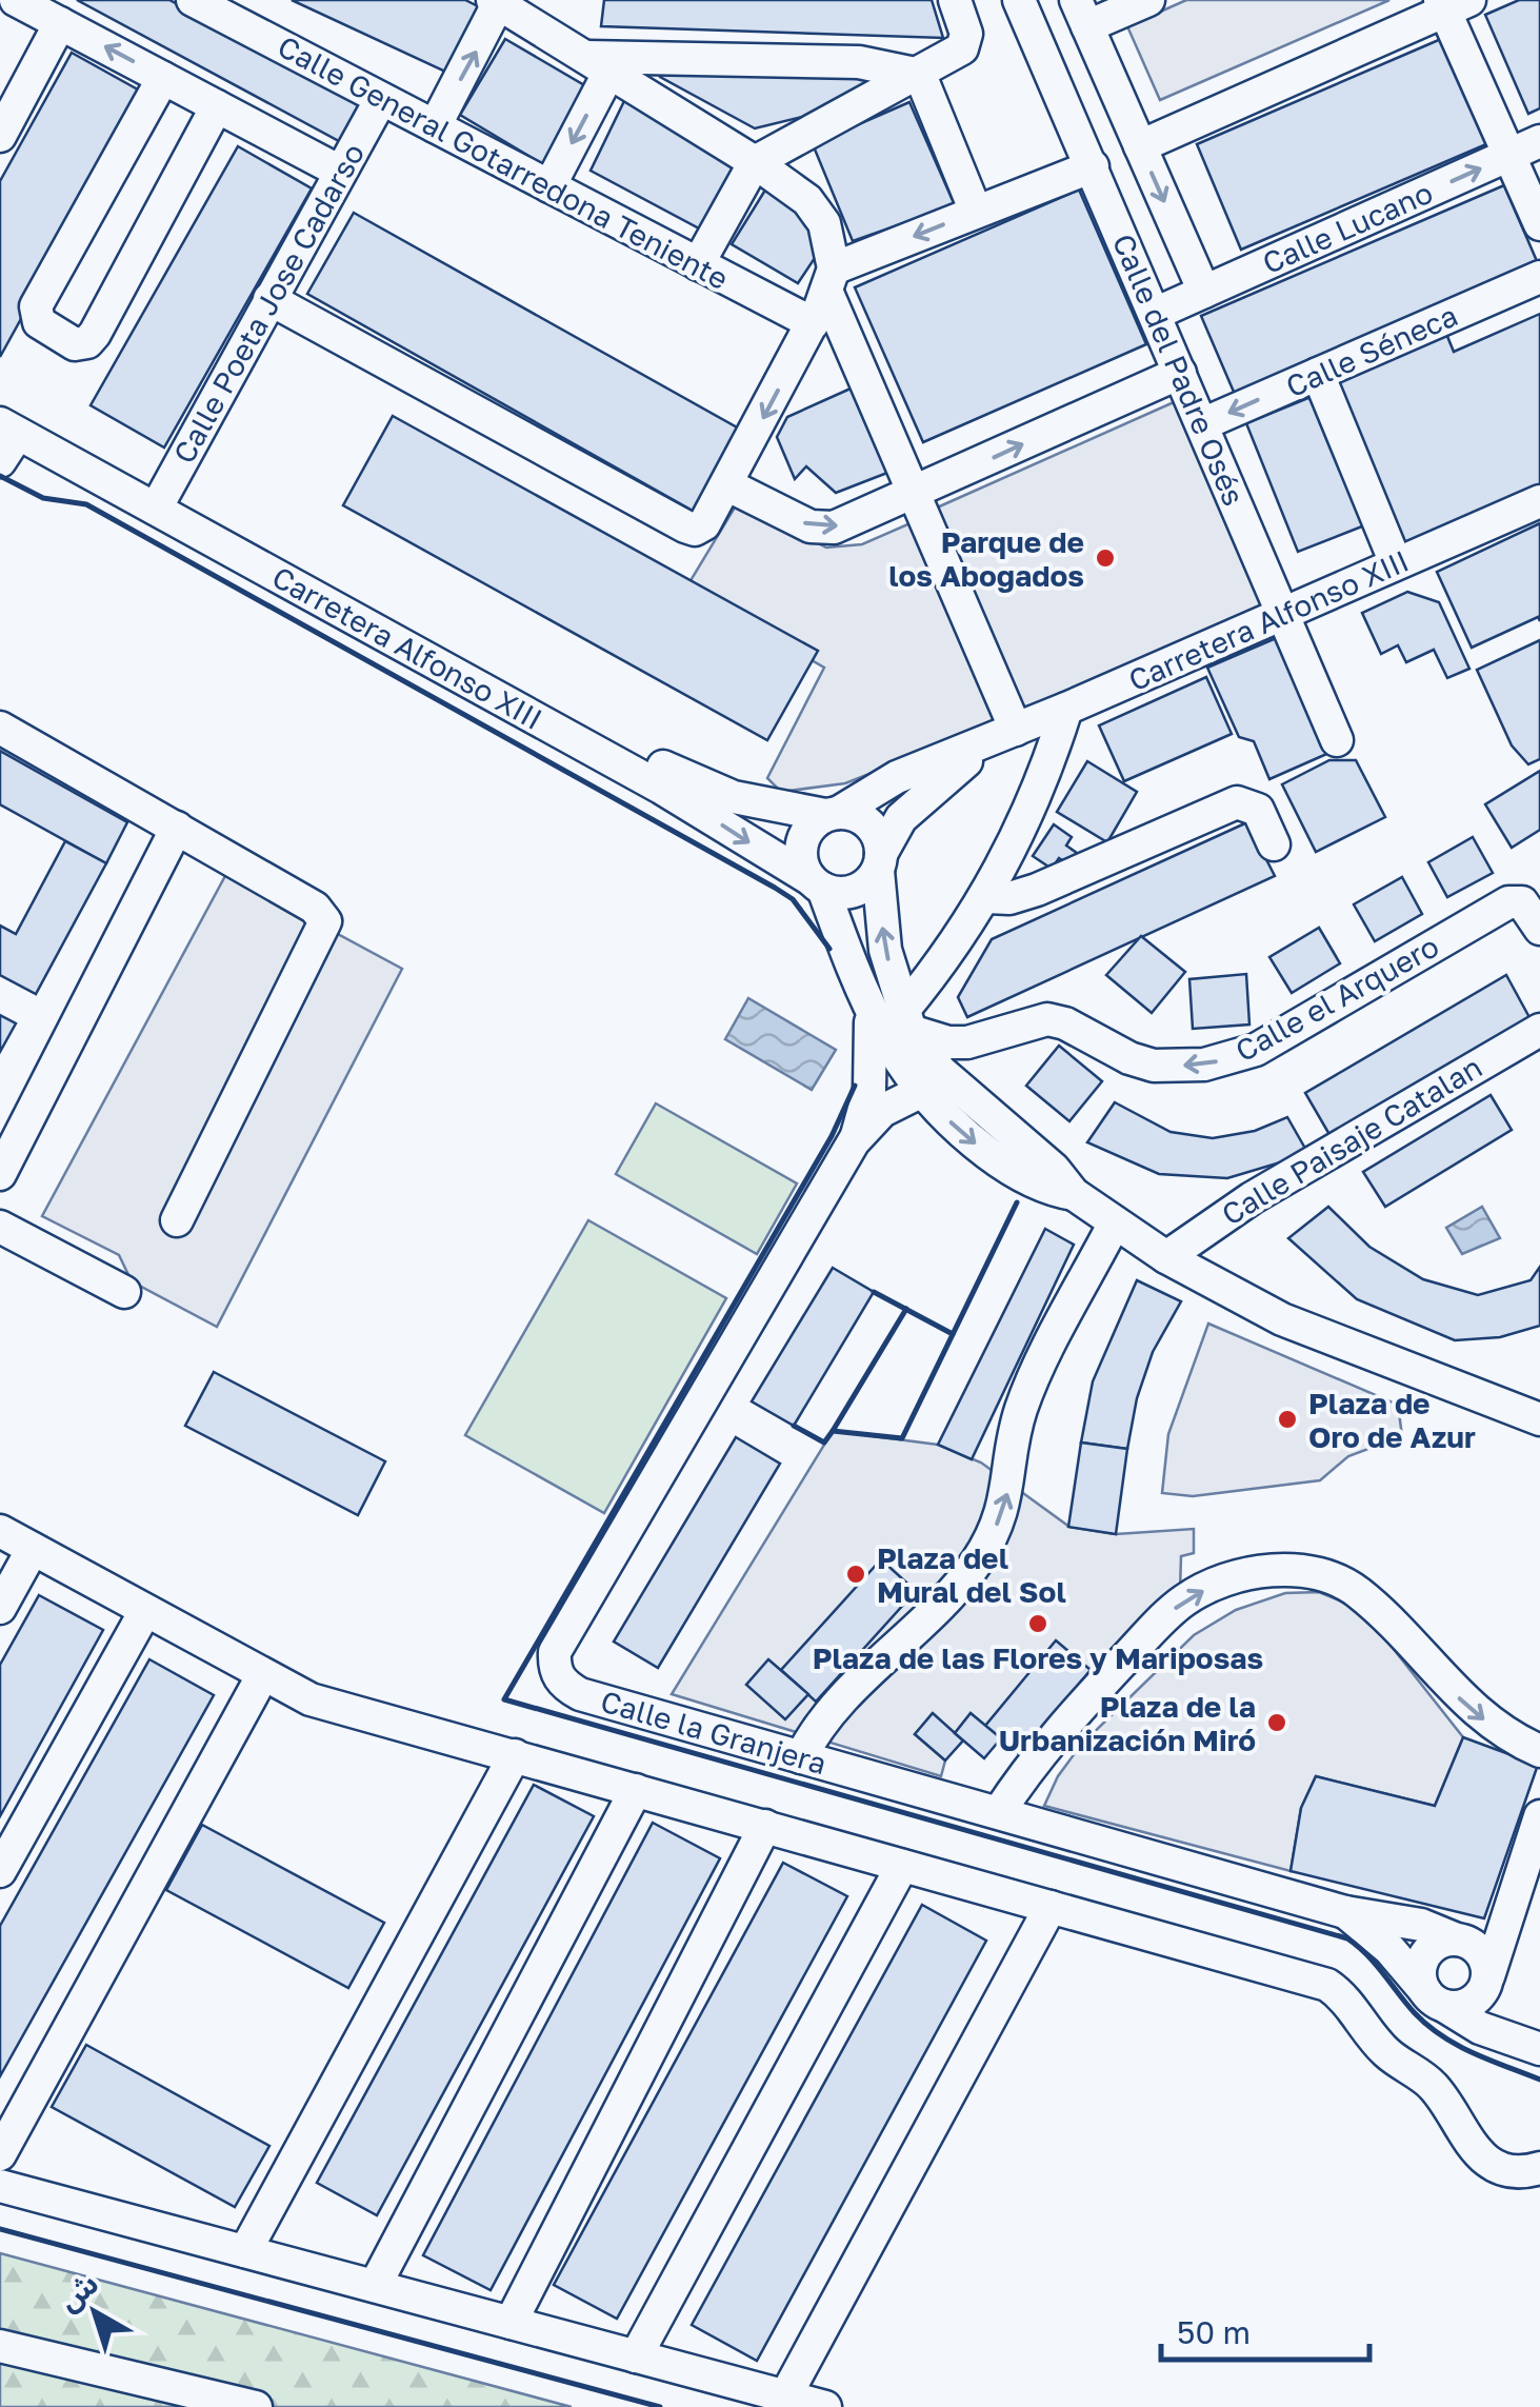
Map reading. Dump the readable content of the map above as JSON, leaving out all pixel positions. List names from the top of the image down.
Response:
{
  "streets": {
    "street": [
      "Calle General Gotarredona Teniente",
      "Calle Lucano",
      "Calle Poeta Jose Cadarso",
      "Calle Séneca",
      "Calle del Padre Osés",
      "Carretera Alfonso XIII",
      "Calle el Arquero",
      "Calle Paisaje Catalan",
      "Calle la Granjera"
    ]
  },
  "crossings": [
    ["Calle General Gotarredona Teniente", "Calle Poeta Jose Cadarso"],
    ["Calle Lucano", "Calle del Padre Osés"],
    ["Calle Poeta Jose Cadarso", "Carretera Alfonso XIII"],
    ["Calle Séneca", "Calle del Padre Osés"],
    ["Calle del Padre Osés", "Carretera Alfonso XIII"]
  ],
  "one_way": ["Calle el Arquero"],
  "places": [
    "Parque de los Abogados",
    "Plaza de Oro de Azur",
    "Plaza del Mural del Sol",
    "Plaza de las Flores y Mariposas",
    "Plaza de la Urbanización Miró"
  ],
  "scale_bar": "50 m",
  "north": "top left"
}
